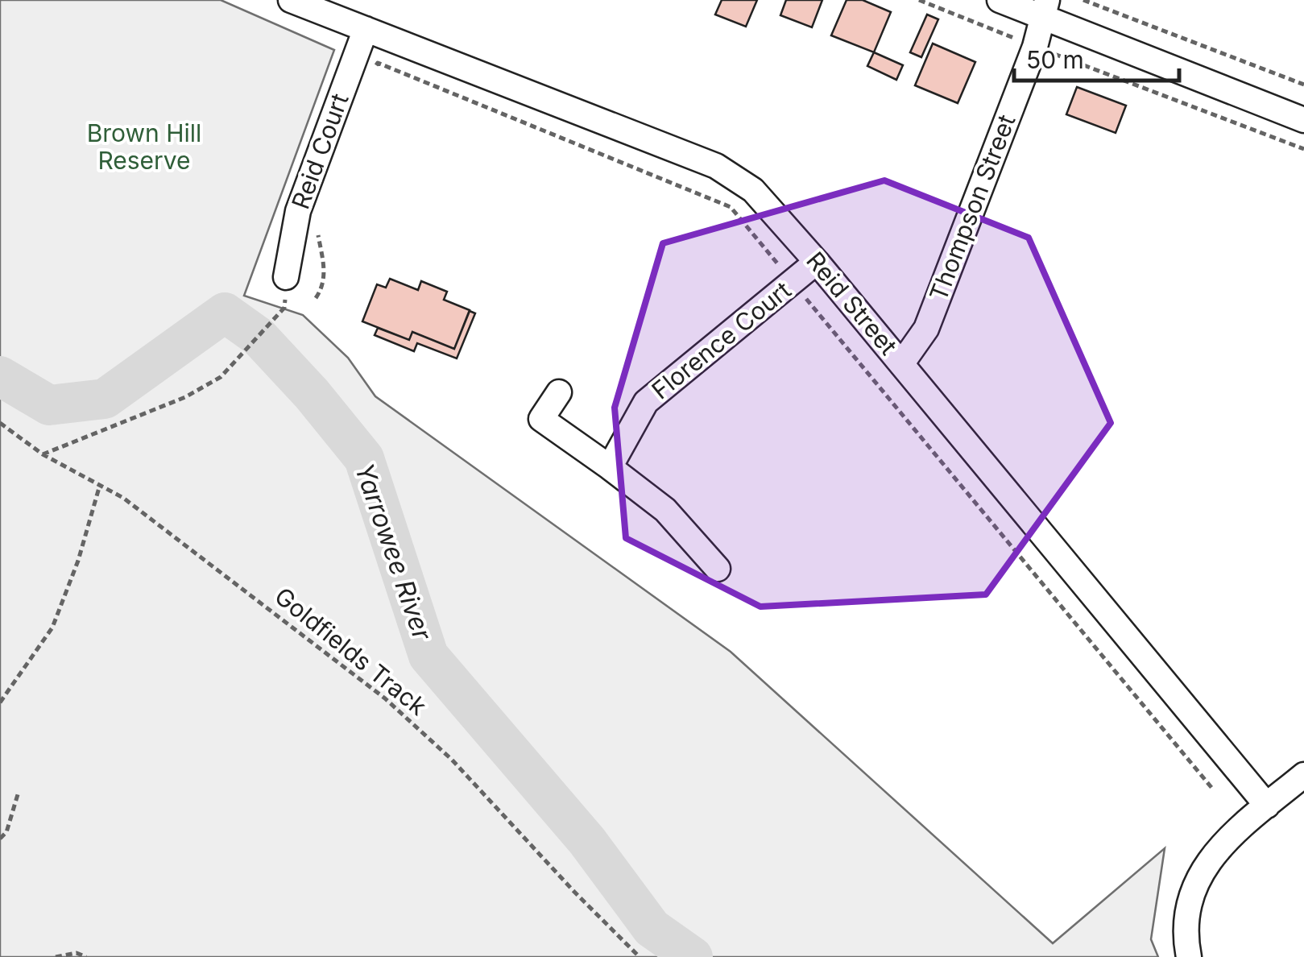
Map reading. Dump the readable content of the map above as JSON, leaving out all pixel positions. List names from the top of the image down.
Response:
{
  "streets": {
    "street": [
      "Reid Court",
      "Thompson Street",
      "Reid Street",
      "Florence Court"
    ],
    "path": ["Goldfields Track"]
  },
  "crossings": [
    ["Reid Court", "Reid Street"],
    ["Thompson Street", "Reid Street"],
    ["Reid Street", "Florence Court"]
  ],
  "water": ["Yarrowee River"],
  "parks": ["Brown Hill Reserve"],
  "scale_bar": "50 m"
}
